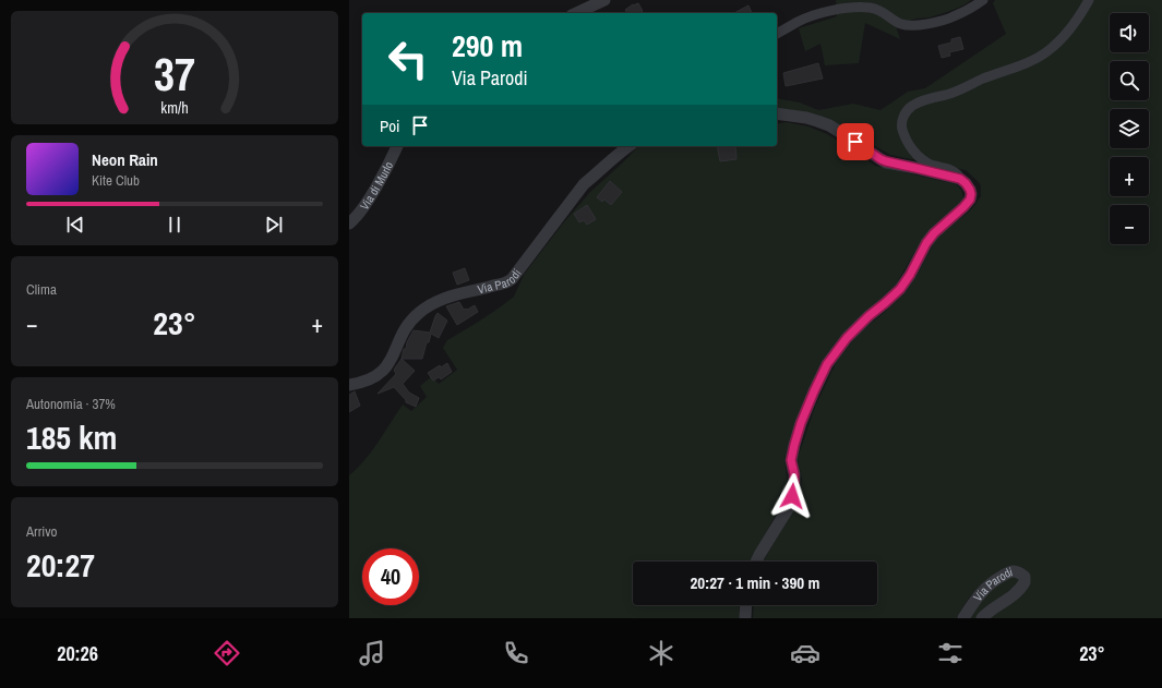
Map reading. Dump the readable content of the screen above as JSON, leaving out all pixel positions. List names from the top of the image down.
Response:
{
  "streets": {
    "street": ["Via di Murlo", "Via Parodi"]
  },
  "page": {
    "map_buttons": ["+", "−"],
    "turn": ["290 m", "Via Parodi"],
    "then": "Poi",
    "song": ["Neon Rain", "Kite Club"],
    "tile": [
      "Clima",
      ["Autonomia · 37%", "185 km"],
      ["Arrivo", "20:27"]
    ],
    "heat": ["−", "23°", "+"],
    "limit": "40",
    "trip": "20:27 · 1 min · 390 m",
    "tabs": ["20:26", "23°"],
    "gauge": ["37", "km/h"]
  }
}
